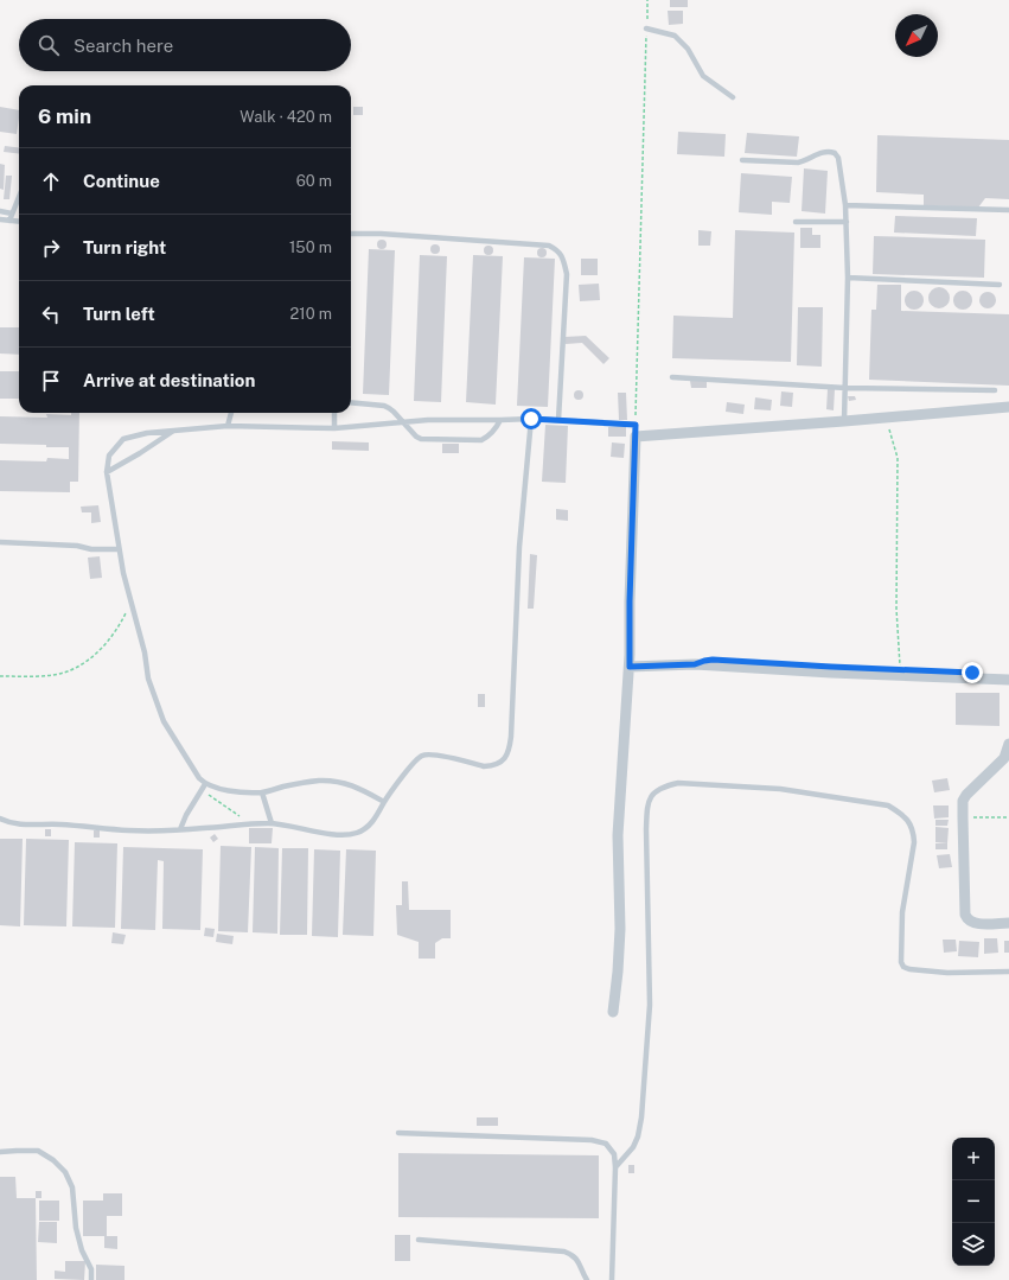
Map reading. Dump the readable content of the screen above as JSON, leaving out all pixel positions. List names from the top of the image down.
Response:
{
  "north": "bottom left",
  "page": {
    "search": "Search here",
    "heading": ["6 min", "Walk · 420 m"],
    "list": [
      ["Continue", "60 m"],
      ["Turn right", "150 m"],
      ["Turn left", "210 m"],
      "Arrive at destination"
    ],
    "map_buttons": ["+", "−"]
  }
}
